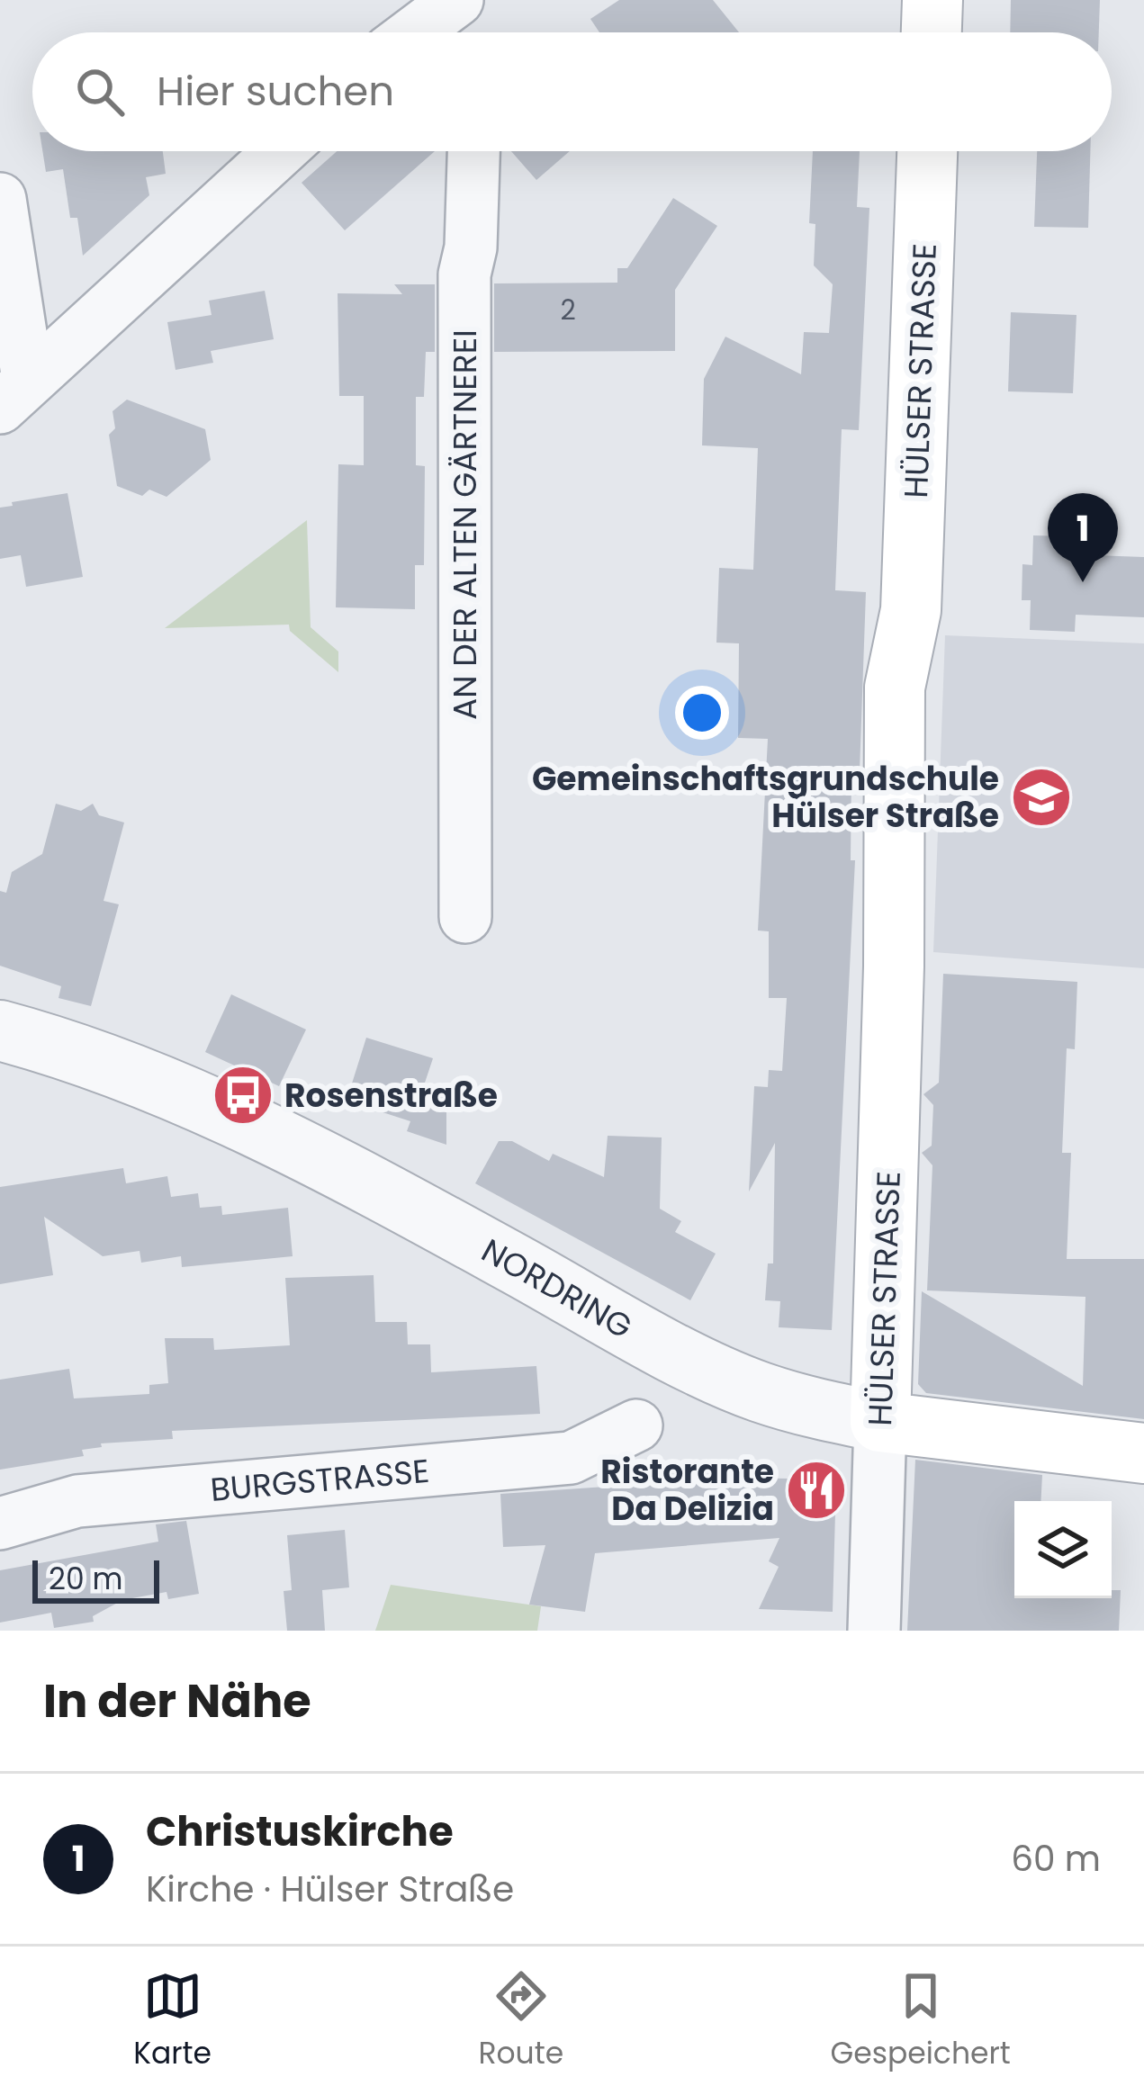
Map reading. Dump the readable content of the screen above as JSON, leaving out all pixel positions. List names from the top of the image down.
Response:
{
  "streets": {
    "main road": ["HÜLSER STRASSE", "NORDRING"],
    "street": ["AN DER ALTEN GÄRTNEREI", "BURGSTRASSE"]
  },
  "crossings": [
    ["HÜLSER STRASSE", "NORDRING"]
  ],
  "places": {
    "school or university": ["Gemeinschaftsgrundschule Hülser Straße"],
    "bus stop": ["Rosenstraße"],
    "restaurant": ["Ristorante Da Delizia"]
  },
  "house_numbers": ["2"],
  "scale_bar": "20 m",
  "page": {
    "search": "Hier suchen",
    "pins": "1",
    "scale": "20 m",
    "heading": "In der Nähe",
    "list": [
      {
        "mark": "1",
        "name": "Christuskirche",
        "note": "Kirche · Hülser Straße",
        "value": "60 m"
      }
    ],
    "nav": ["Karte", "Route", "Gespeichert"]
  }
}
